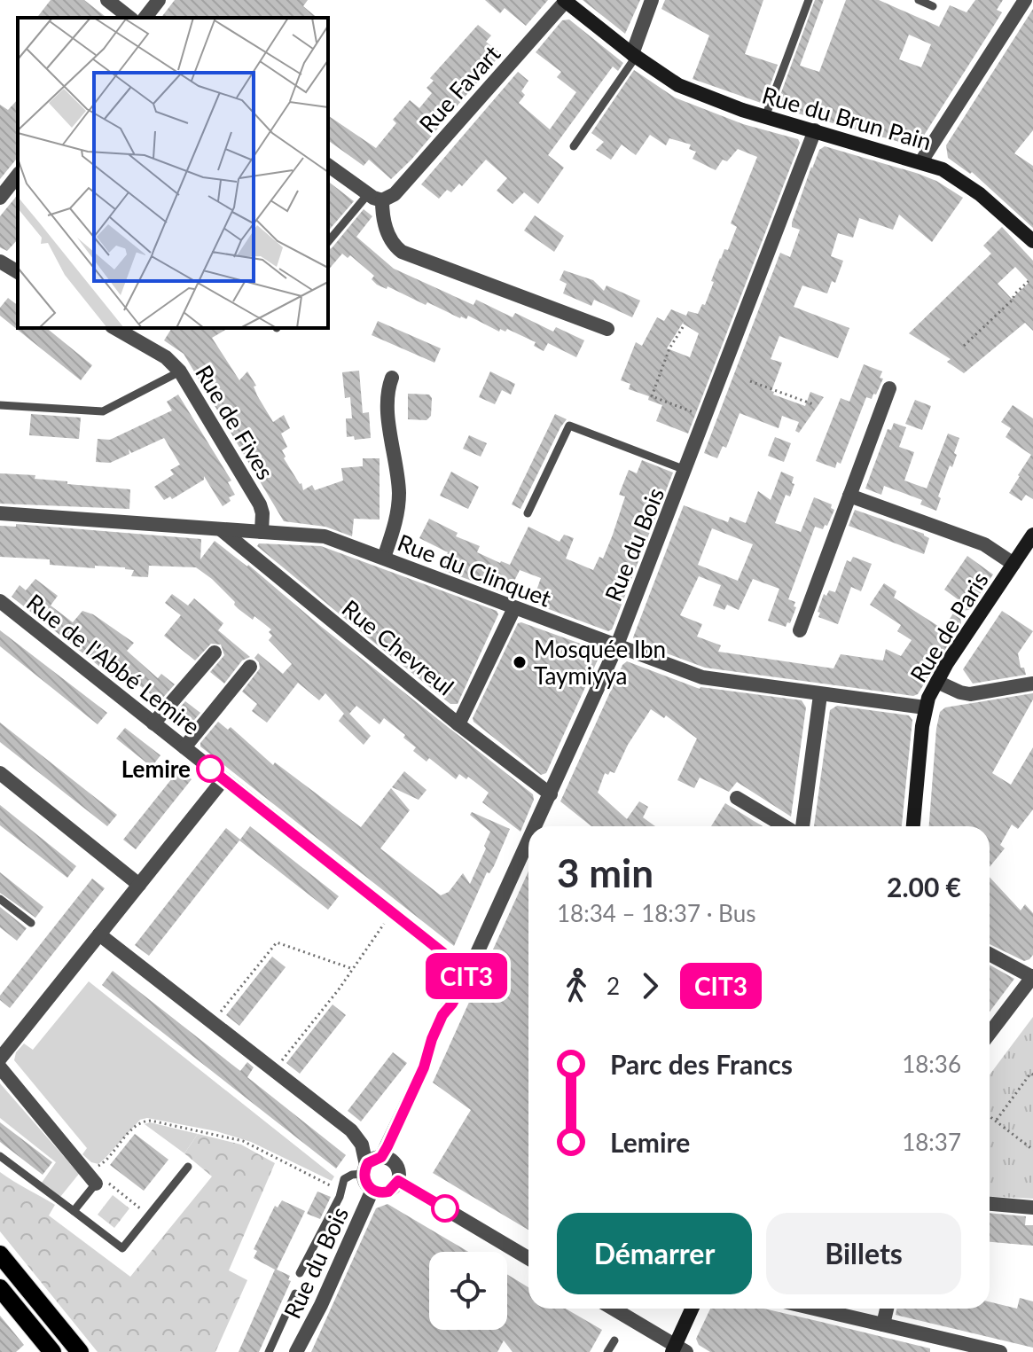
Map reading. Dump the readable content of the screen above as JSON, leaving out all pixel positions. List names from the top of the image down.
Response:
{
  "streets": {
    "main road": ["Rue du Brun Pain", "Rue de Paris"],
    "street": [
      "Rue Favart",
      "Rue de Fives",
      "Rue du Bois",
      "Rue du Clinquet",
      "Rue Chevreul",
      "Rue de l'Abbé Lemire"
    ]
  },
  "crossings": [
    ["Rue Favart", "Rue du Brun Pain"],
    ["Rue du Brun Pain", "Rue du Bois"],
    ["Rue de Fives", "Rue du Clinquet"],
    ["Rue du Bois", "Rue du Clinquet"],
    ["Rue du Bois", "Rue Chevreul"],
    ["Rue du Bois", "Rue de l'Abbé Lemire"],
    ["Rue du Clinquet", "Rue de Paris"],
    ["Rue du Clinquet", "Rue Chevreul"]
  ],
  "places": ["Mosquée Ibn Taymiyya", "Lemire"],
  "lines": ["bus line CIT3"],
  "page": {
    "on_map": "CIT3",
    "heading": ["3 min", "18:34 – 18:37 · Bus", "2.00 €"],
    "legs": ["2", "CIT3"],
    "list": [
      {
        "name": "Parc des Francs",
        "value": "18:36"
      },
      {
        "name": "Lemire",
        "value": "18:37"
      }
    ],
    "buttons": ["Démarrer", "Billets"]
  }
}
